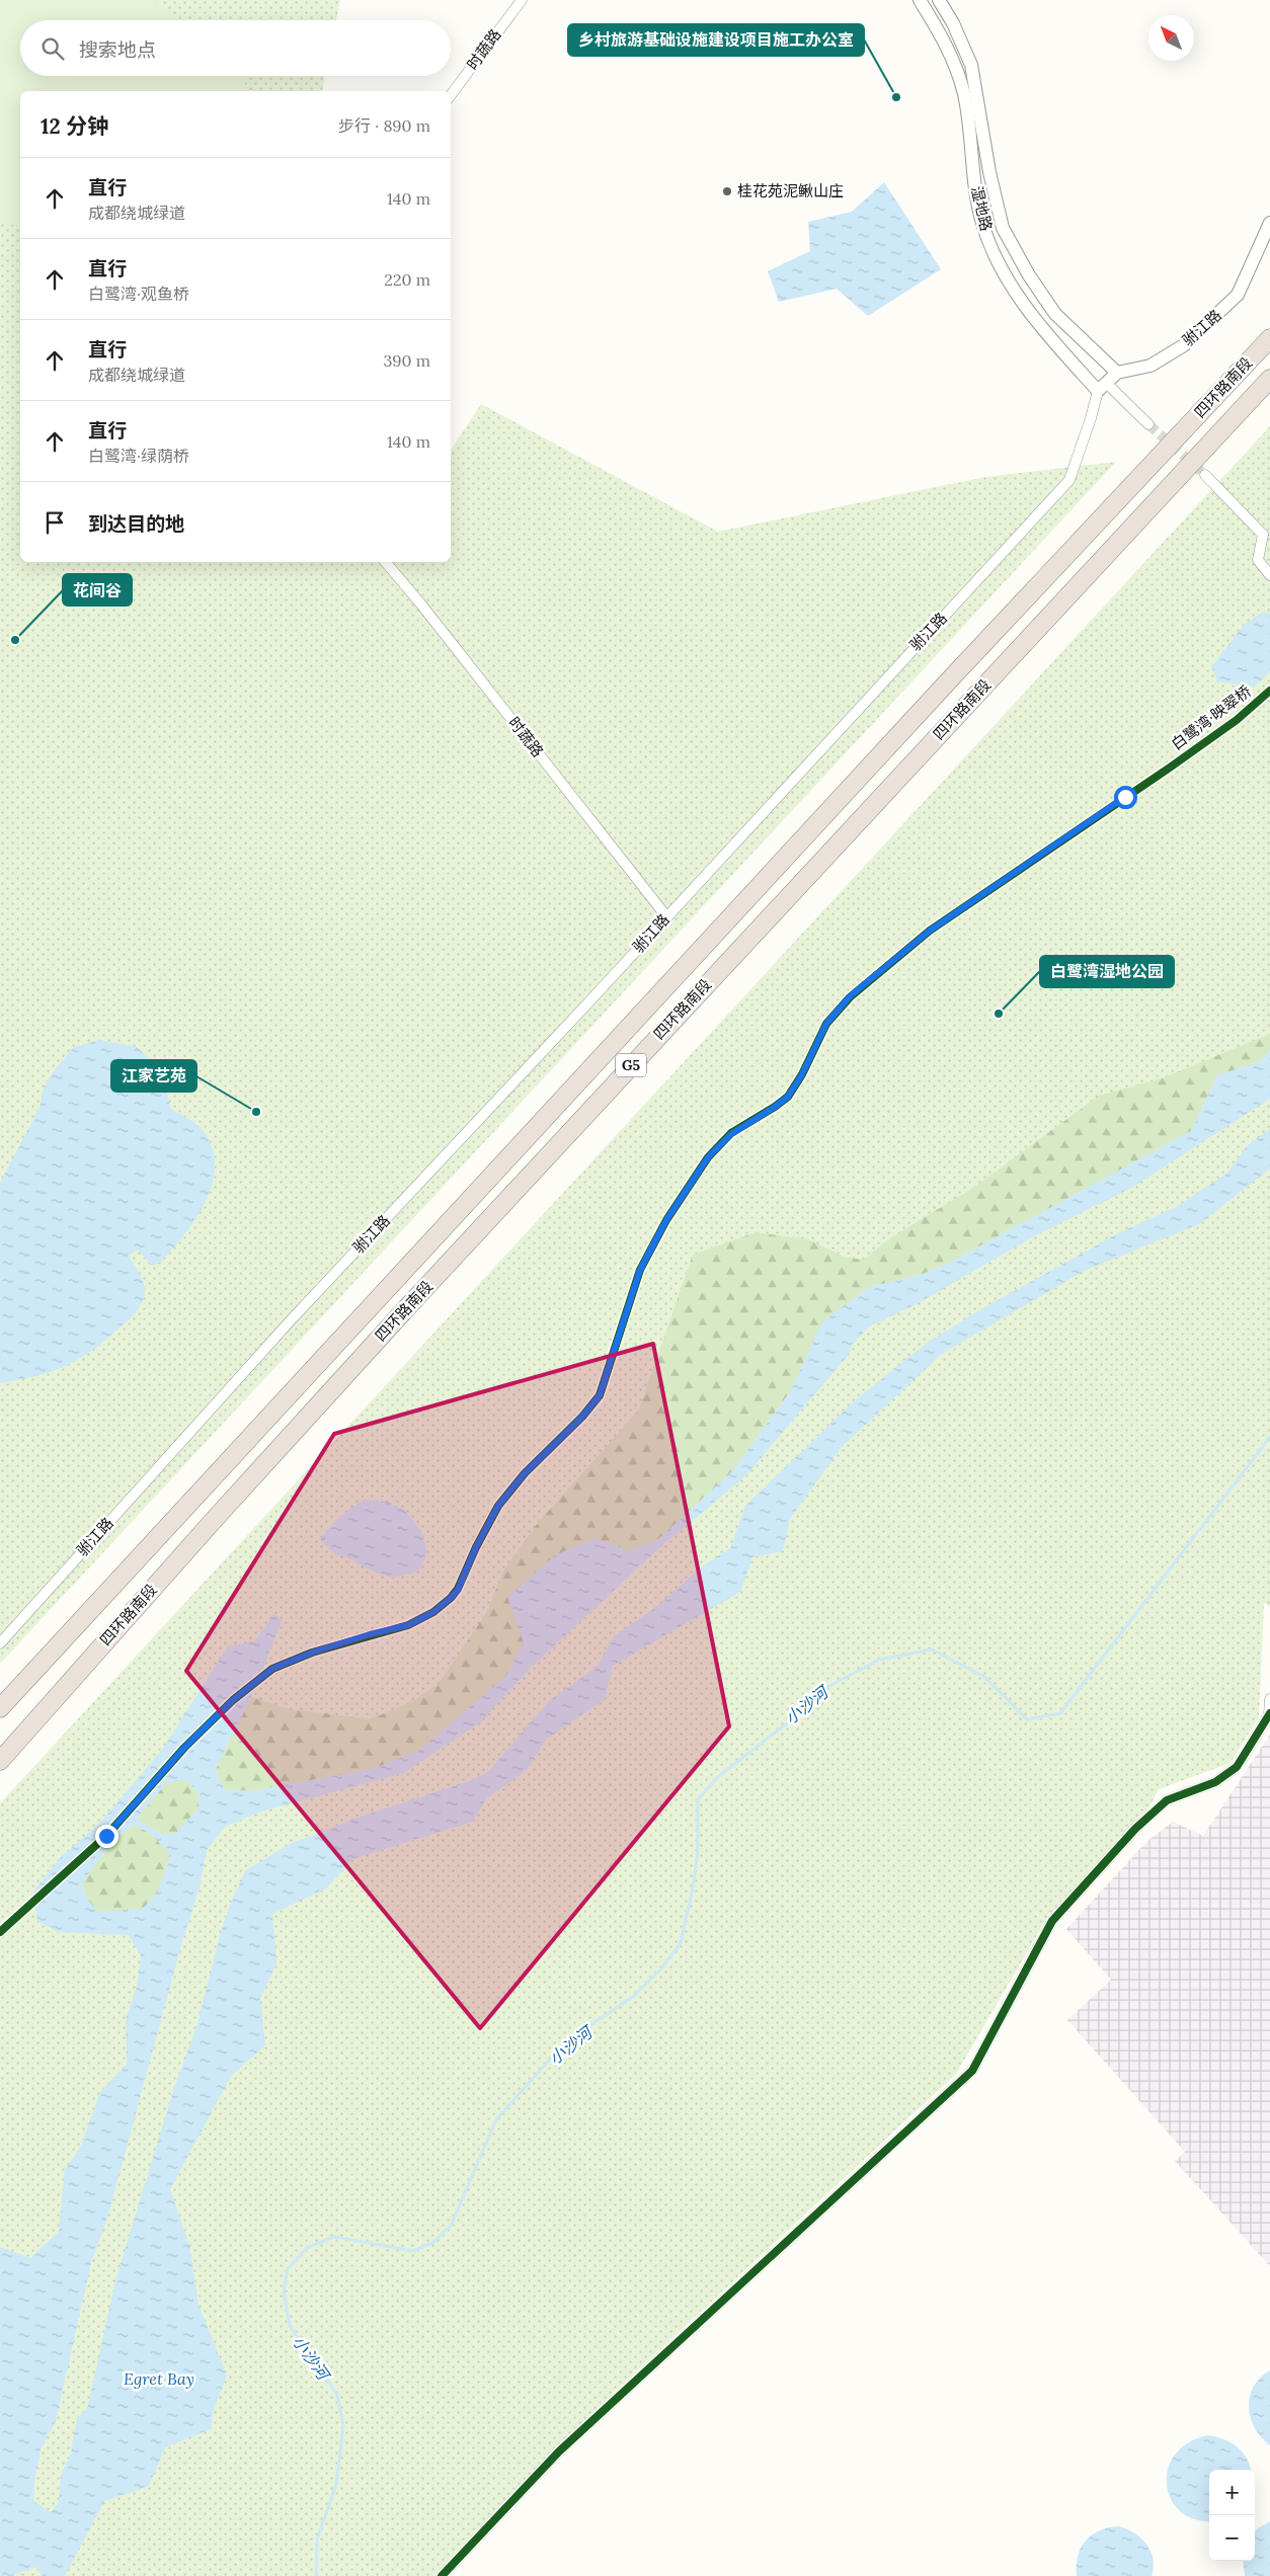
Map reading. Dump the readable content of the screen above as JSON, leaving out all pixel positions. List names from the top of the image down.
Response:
{
  "streets": {
    "highway": ["四环路南段", "G5"],
    "street": ["时蔬路", "湿地路", "驸江路"],
    "cycle path": ["白鹭湾·映翠桥"]
  },
  "crossings": [
    ["时蔬路", "驸江路"],
    ["湿地路", "驸江路"]
  ],
  "water": ["小沙河", "Egret Bay"],
  "places": [
    "乡村旅游基础设施建设项目施工办公室",
    "桂花苑泥鳅山庄",
    "花间谷",
    "白鹭湾湿地公园",
    "江家艺苑"
  ],
  "north": "top left",
  "page": {
    "search": "搜索地点",
    "heading": ["12 分钟", "步行 · 890 m"],
    "list": [
      ["直行", "成都绕城绿道", "140 m"],
      ["直行", "白鹭湾·观鱼桥", "220 m"],
      ["直行", "成都绕城绿道", "390 m"],
      ["直行", "白鹭湾·绿荫桥", "140 m"],
      "到达目的地"
    ],
    "map_buttons": ["+", "−"]
  }
}
